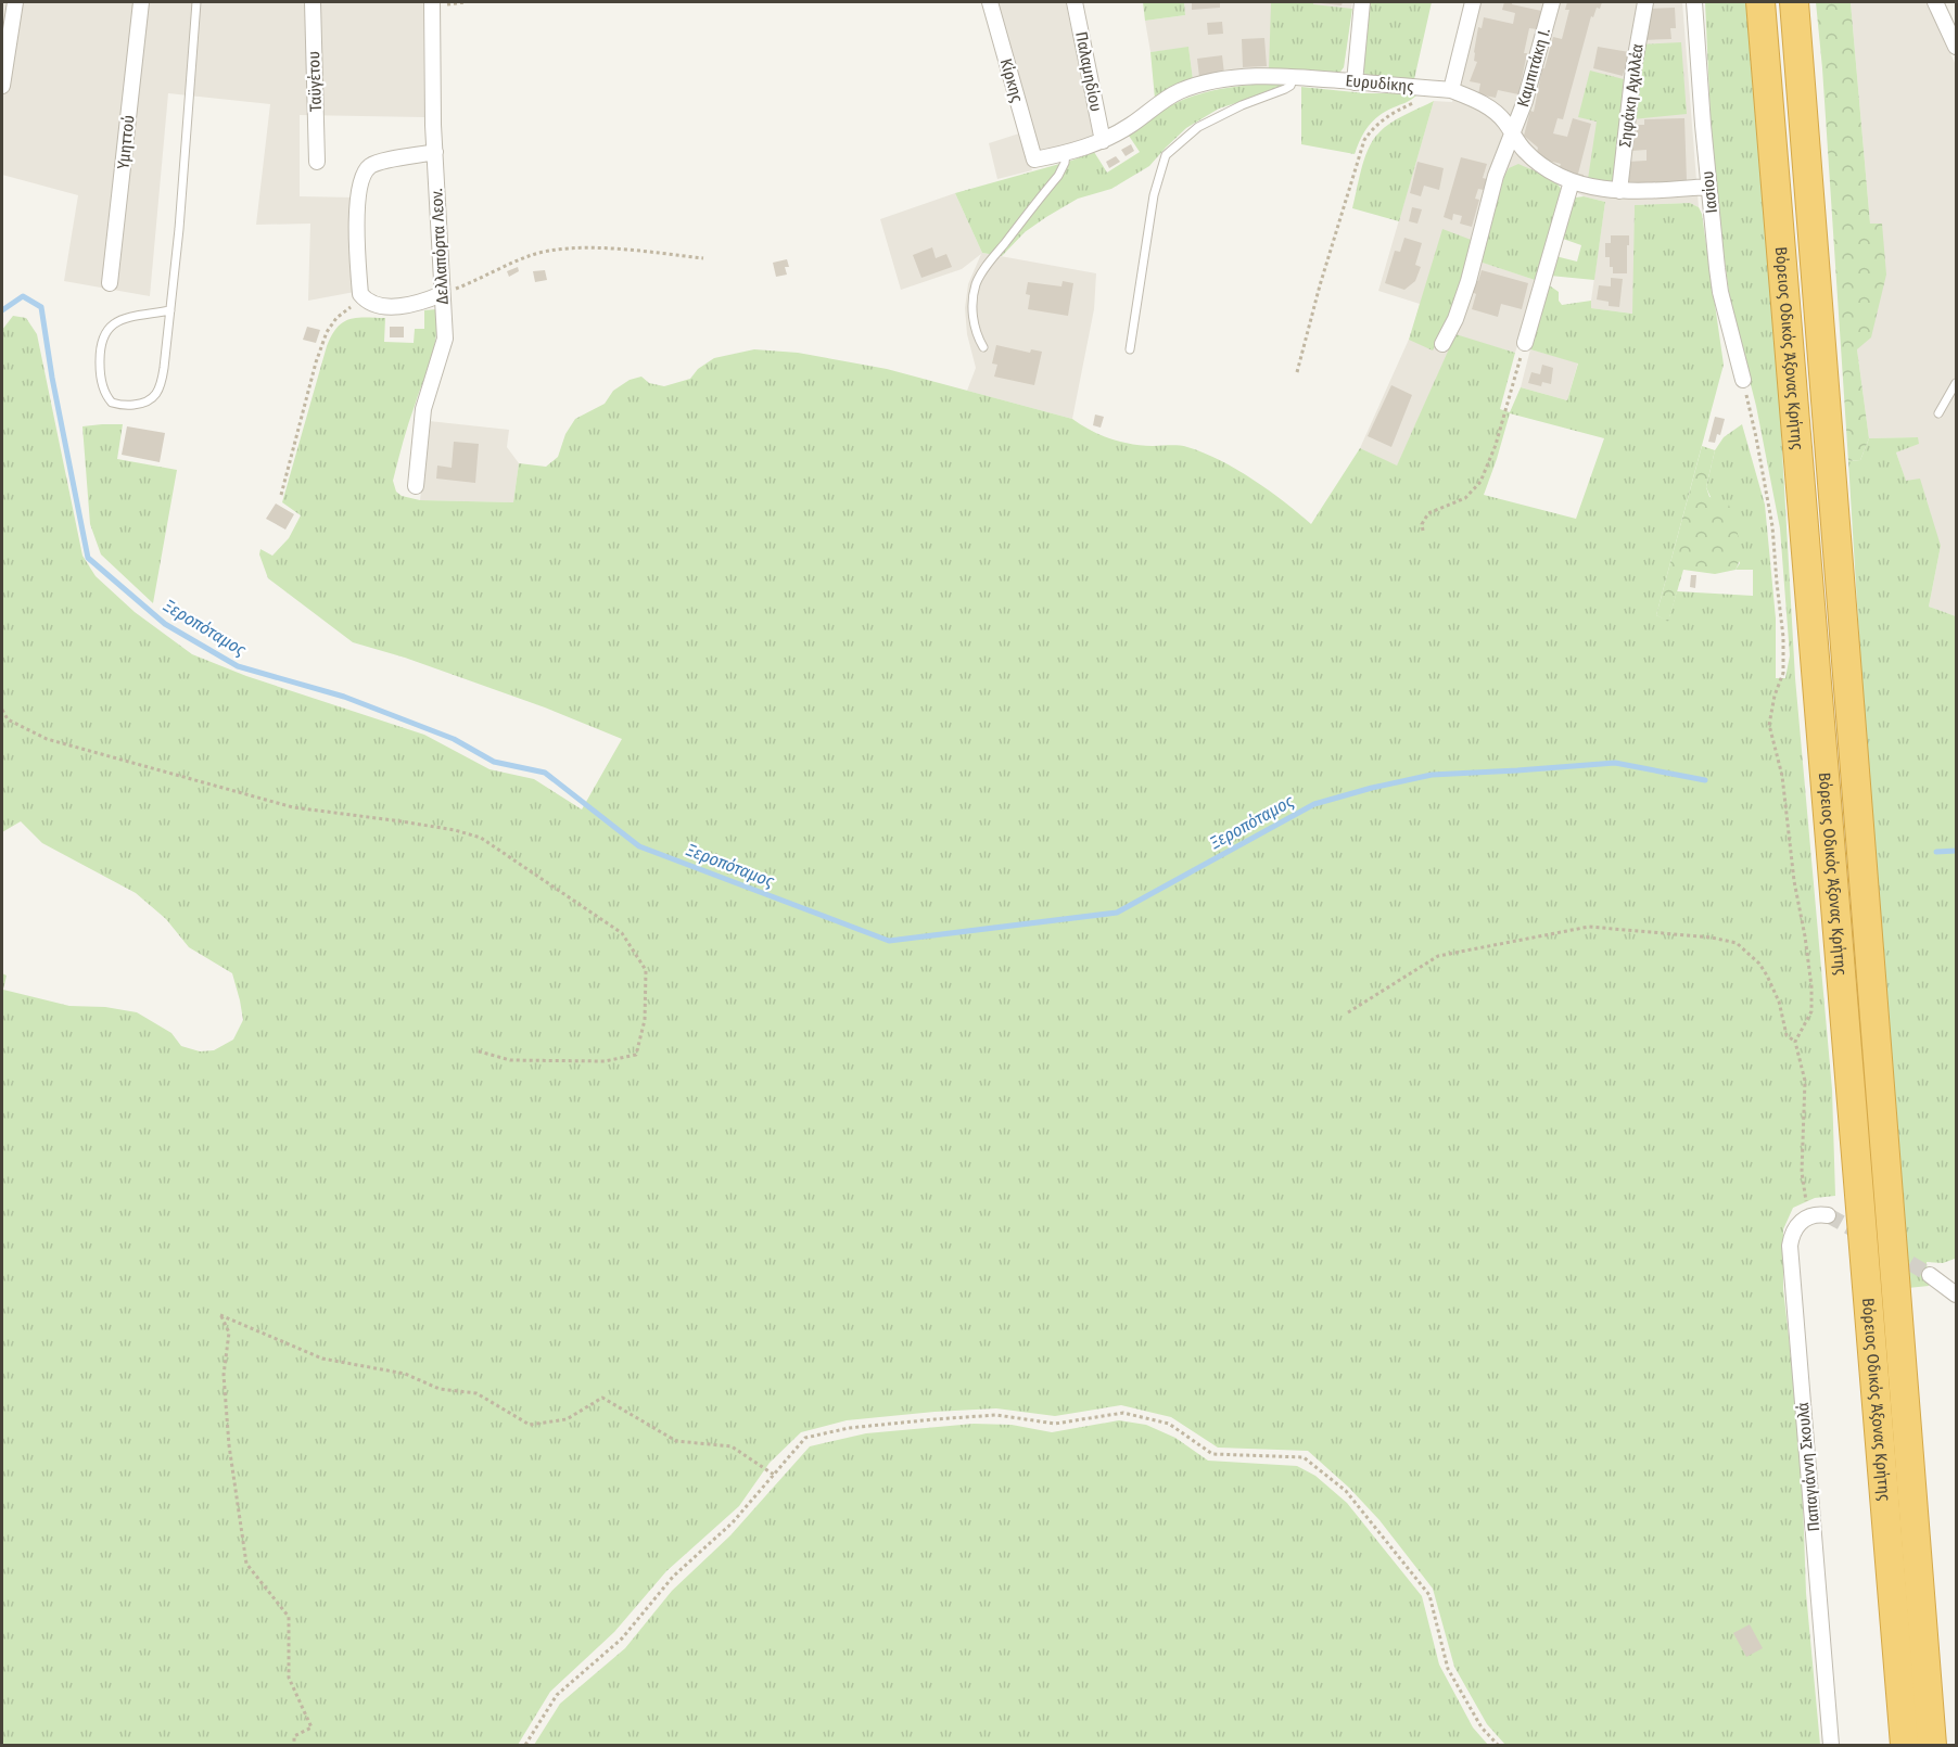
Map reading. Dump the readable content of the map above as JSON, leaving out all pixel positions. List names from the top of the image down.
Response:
{
  "streets": {
    "highway": ["Βόρειος Οδικός Άξονας Κρήτης"],
    "street": [
      "Καμπιτάκη Ι.",
      "Παλαμηδίου",
      "Κίρκης",
      "Ταϋγέτου",
      "Ευρυδίκης",
      "Σηφάκη Αχιλλέα",
      "Υμηττού",
      "Ιασίου",
      "Δελλαπόρτα Λεον.",
      "Παπαγιάννη Σκουλά"
    ]
  },
  "crossings": [
    ["Καμπιτάκη Ι.", "Ευρυδίκης"],
    ["Παλαμηδίου", "Ευρυδίκης"],
    ["Κίρκης", "Ευρυδίκης"],
    ["Ευρυδίκης", "Σηφάκη Αχιλλέα"],
    ["Ευρυδίκης", "Ιασίου"]
  ],
  "water": ["Ξεροπόταμος"]
}
